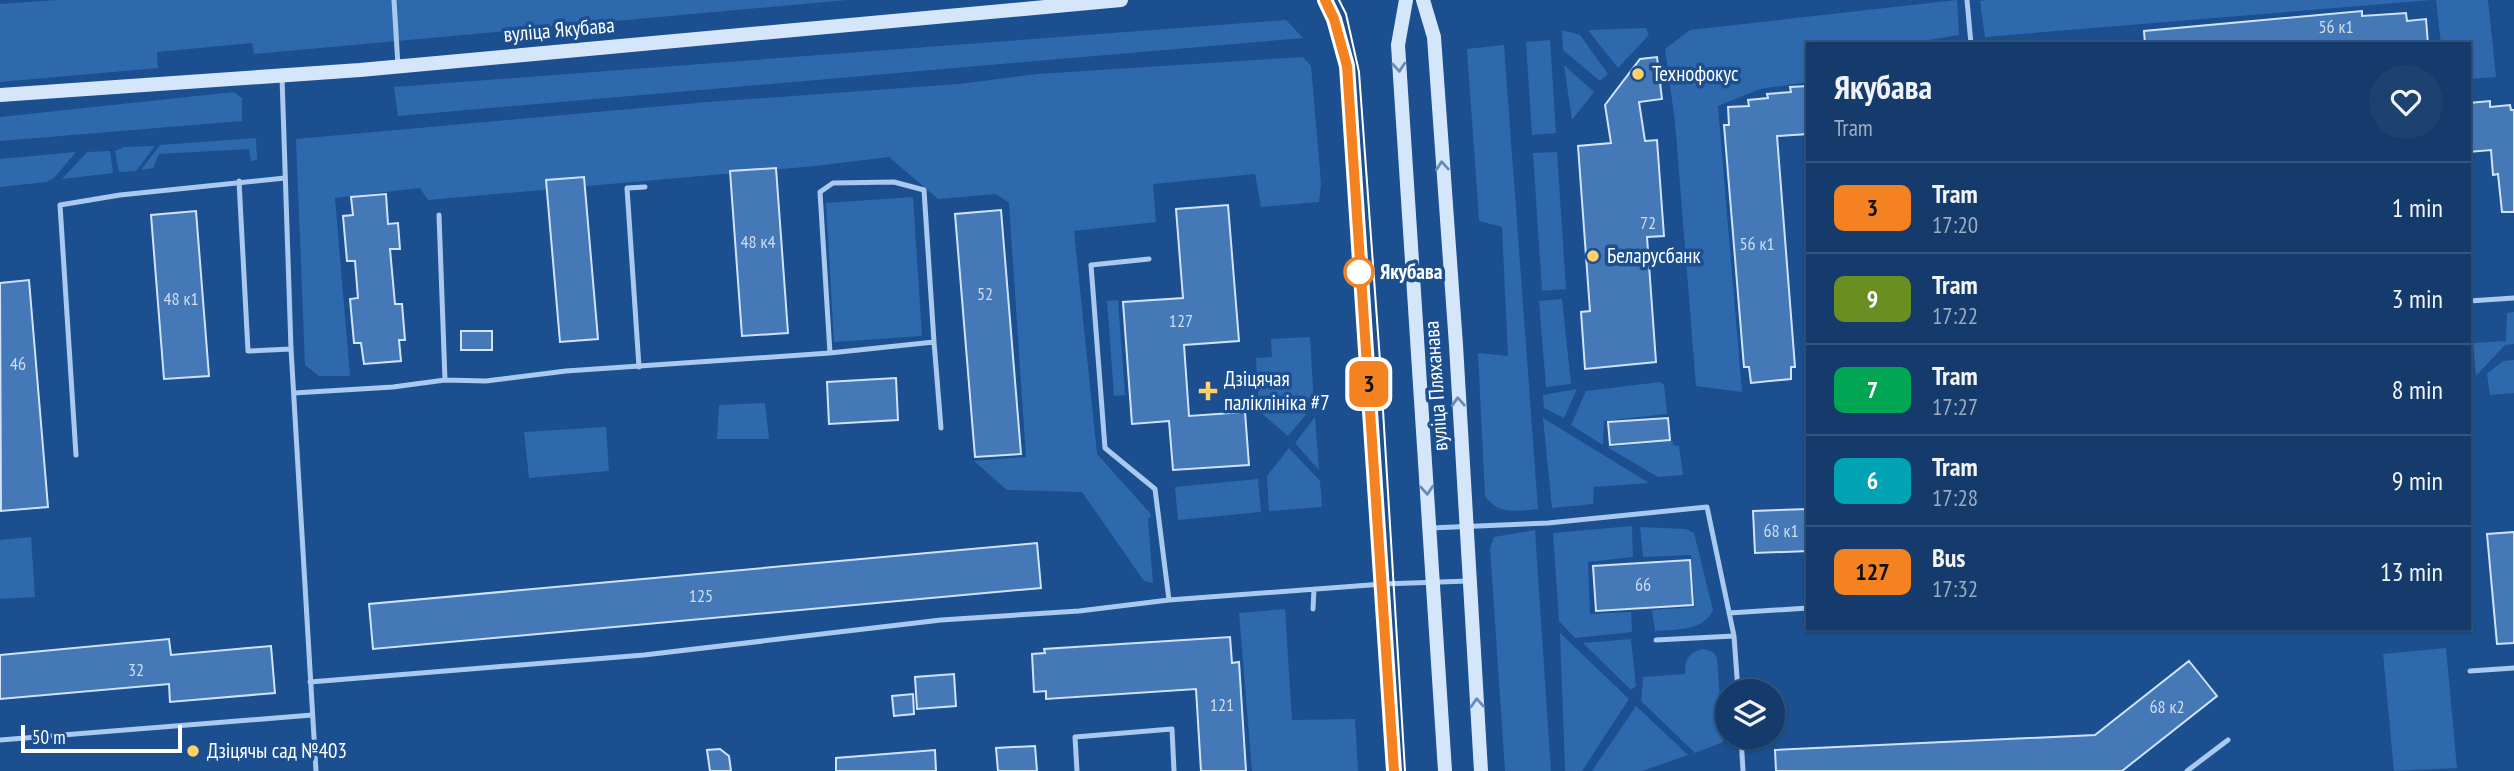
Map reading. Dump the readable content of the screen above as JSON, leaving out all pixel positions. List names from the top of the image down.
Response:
{
  "streets": {
    "main road": ["вуліца Якубава", "вуліца Пляханава"]
  },
  "places": {
    "other": [
      "Технофокус",
      "Беларусбанк",
      "Якубава",
      "Дзіцячы сад №403"
    ],
    "health": ["Дзіцячая паліклініка #7"]
  },
  "lines": ["tram line 3"],
  "house_numbers": [
    "56 к1",
    "72",
    "48 к4",
    "56 к1",
    "52",
    "48 к1",
    "127",
    "46",
    "68 к1",
    "66",
    "125",
    "32",
    "121",
    "68 к2"
  ],
  "scale_bar": "50 m",
  "page": {
    "on_map": "3",
    "heading": ["Якубава", "Tram"],
    "list": [
      {
        "mark": "3",
        "name": "Tram",
        "note": "17:20",
        "value": "1 min"
      },
      {
        "mark": "9",
        "name": "Tram",
        "note": "17:22",
        "value": "3 min"
      },
      {
        "mark": "7",
        "name": "Tram",
        "note": "17:27",
        "value": "8 min"
      },
      {
        "mark": "6",
        "name": "Tram",
        "note": "17:28",
        "value": "9 min"
      },
      {
        "mark": "127",
        "name": "Bus",
        "note": "17:32",
        "value": "13 min"
      }
    ],
    "scale": "50 m"
  }
}
